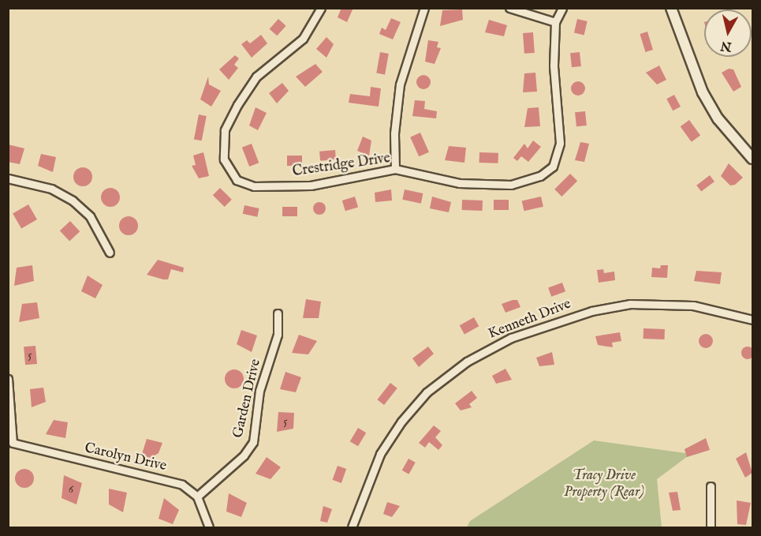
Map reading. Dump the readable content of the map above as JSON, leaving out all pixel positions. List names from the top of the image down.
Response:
{
  "streets": {
    "street": [
      "Crestridge Drive",
      "Kenneth Drive",
      "Garden Drive",
      "Carolyn Drive"
    ]
  },
  "crossings": [
    ["Garden Drive", "Carolyn Drive"]
  ],
  "parks": ["Tracy Drive Property (Rear)"],
  "house_numbers": ["5", "5", "6"],
  "north": "bottom"
}
